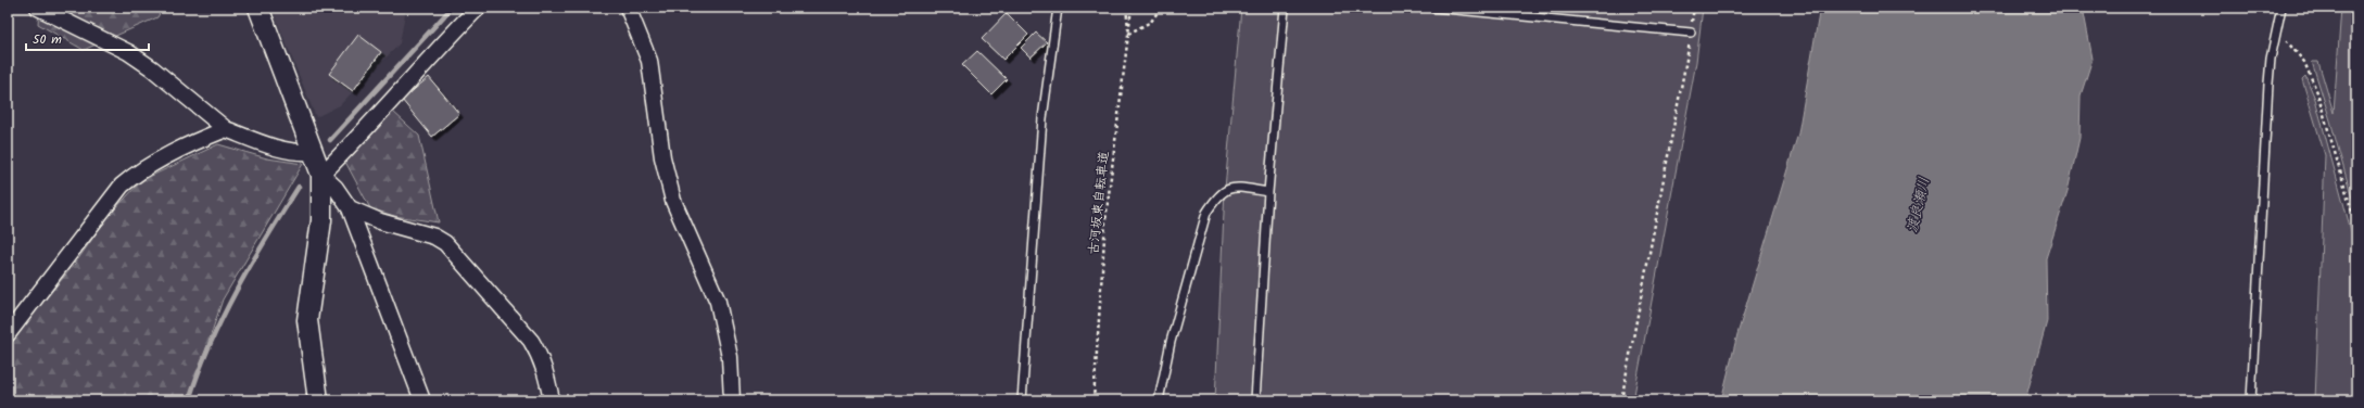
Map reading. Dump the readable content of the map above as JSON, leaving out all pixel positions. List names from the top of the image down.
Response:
{
  "streets": {
    "path": ["古河坂東自転車道"]
  },
  "water": ["渡良瀬川"],
  "scale_bar": "50 m"
}
